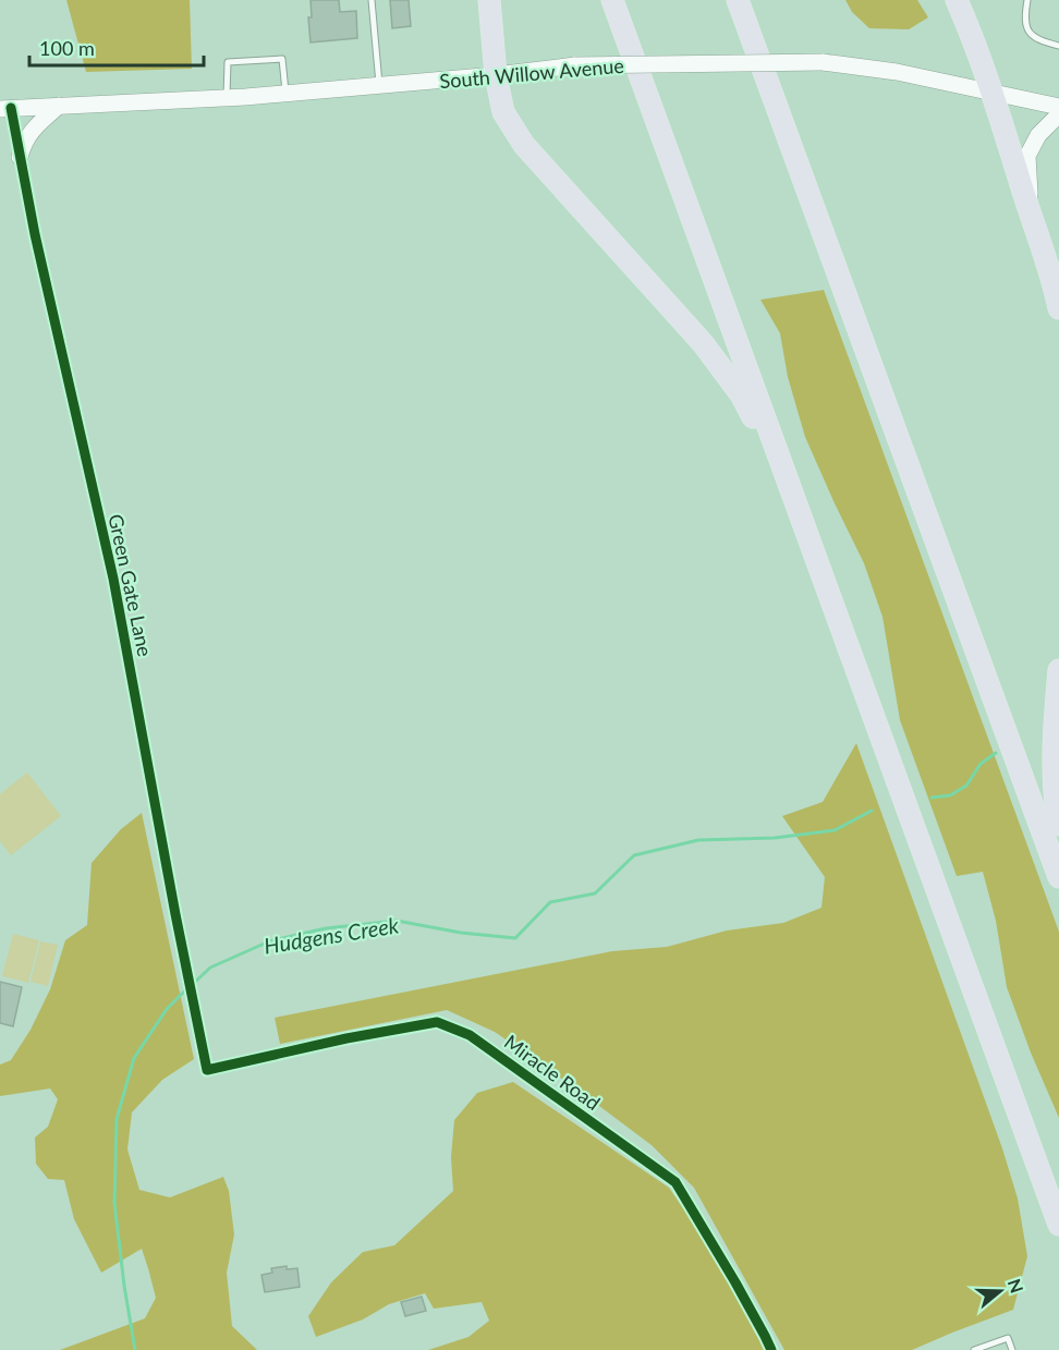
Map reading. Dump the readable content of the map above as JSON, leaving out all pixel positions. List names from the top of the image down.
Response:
{
  "streets": {
    "main road": ["South Willow Avenue"],
    "street": ["Green Gate Lane", "Miracle Road"]
  },
  "crossings": [
    ["South Willow Avenue", "Green Gate Lane"],
    ["Green Gate Lane", "Miracle Road"]
  ],
  "water": ["Hudgens Creek"],
  "scale_bar": "100 m",
  "north": "right"
}
